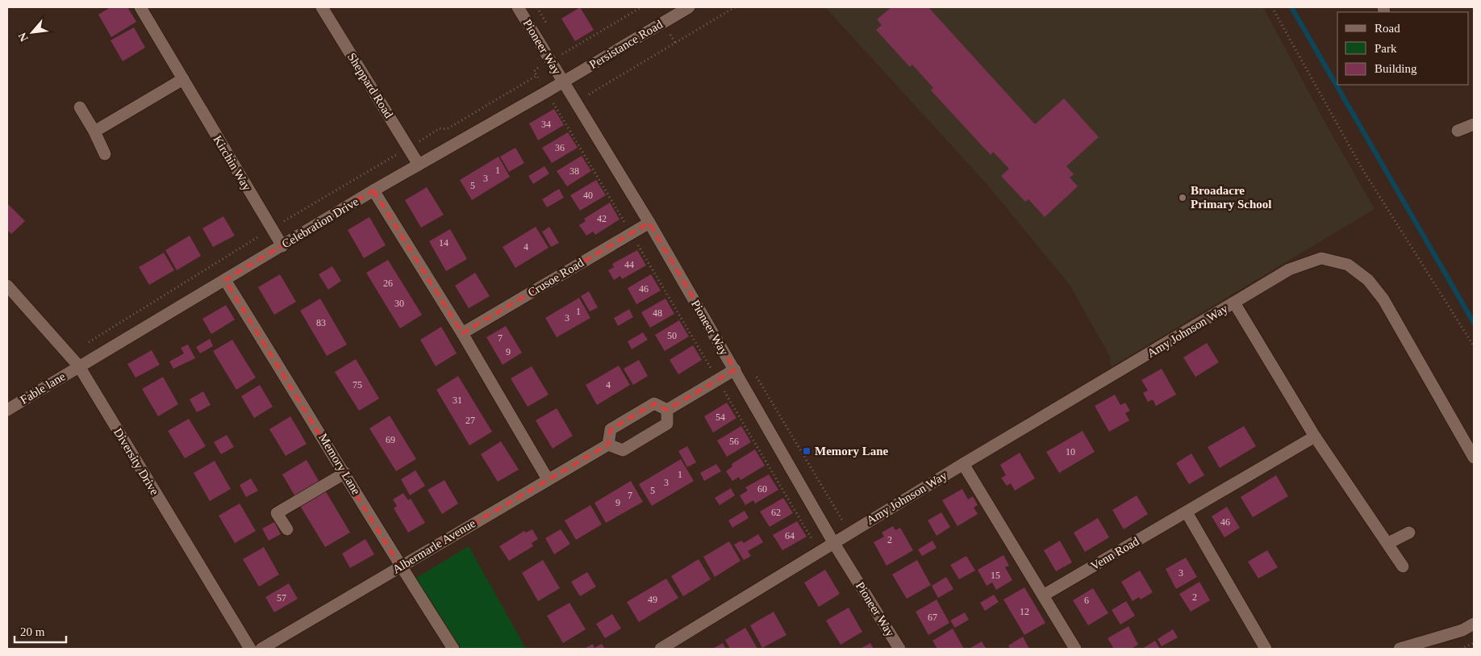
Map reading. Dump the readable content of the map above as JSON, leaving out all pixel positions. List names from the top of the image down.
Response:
{
  "streets": {
    "street": [
      "Persistance Road",
      "Pioneer Way",
      "Sheppard Road",
      "Kirchin Way",
      "Celebration Drive",
      "Crusoe Road",
      "Amy Johnson Way",
      "Fable lane",
      "Diversity Drive",
      "Memory Lane",
      "Albermarle Avenue",
      "Venn Road"
    ]
  },
  "crossings": [
    ["Persistance Road", "Pioneer Way"],
    ["Persistance Road", "Celebration Drive"],
    ["Pioneer Way", "Celebration Drive"],
    ["Pioneer Way", "Crusoe Road"],
    ["Pioneer Way", "Amy Johnson Way"],
    ["Sheppard Road", "Celebration Drive"],
    ["Kirchin Way", "Celebration Drive"],
    ["Celebration Drive", "Fable lane"],
    ["Celebration Drive", "Diversity Drive"],
    ["Celebration Drive", "Memory Lane"],
    ["Fable lane", "Diversity Drive"],
    ["Memory Lane", "Albermarle Avenue"]
  ],
  "places": {
    "other": ["Broadacre Primary School"],
    "transit": ["Memory Lane"]
  },
  "house_numbers": [
    "34",
    "36",
    "1",
    "38",
    "3",
    "5",
    "40",
    "42",
    "14",
    "4",
    "44",
    "26",
    "46",
    "30",
    "1",
    "48",
    "3",
    "83",
    "50",
    "7",
    "9",
    "75",
    "4",
    "31",
    "54",
    "27",
    "69",
    "56",
    "10",
    "1",
    "3",
    "60",
    "5",
    "7",
    "9",
    "62",
    "46",
    "64",
    "2",
    "3",
    "15",
    "2",
    "57",
    "49",
    "6",
    "12",
    "67"
  ],
  "legend": ["Road", "Park", "Building"],
  "scale_bar": "20 m",
  "north": "bottom left"
}
